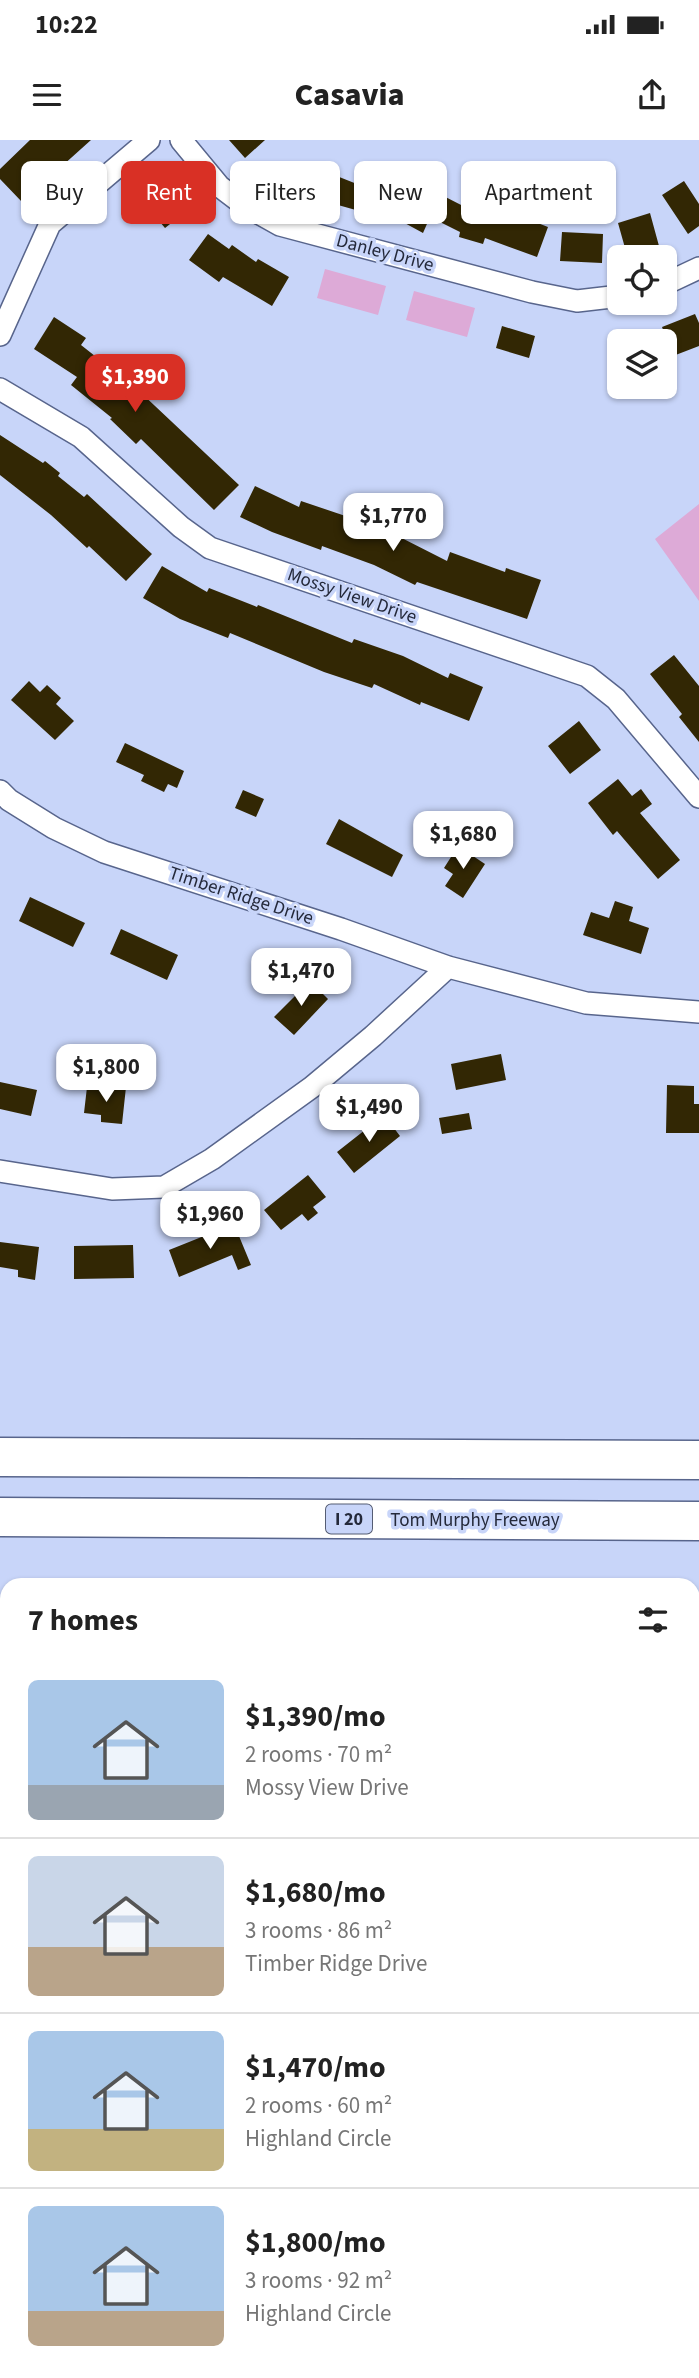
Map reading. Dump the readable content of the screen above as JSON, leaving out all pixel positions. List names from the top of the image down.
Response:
{
  "streets": {
    "highway": ["I 20", "Tom Murphy Freeway"],
    "street": ["Danley Drive", "Mossy View Drive", "Timber Ridge Drive"]
  },
  "page": {
    "status": "10:22",
    "header": "Casavia",
    "chip": [
      "Buy",
      "Rent",
      "Filters",
      "New",
      "Apartment"
    ],
    "price": [
      "$1,390",
      "$1,770",
      "$1,680",
      "$1,470",
      "$1,800",
      "$1,490",
      "$1,960"
    ],
    "heading": "7 homes",
    "list": [
      {
        "name": "$1,390/mo",
        "note": "2 rooms · 70 m² · Mossy View Drive"
      },
      {
        "name": "$1,680/mo",
        "note": "3 rooms · 86 m² · Timber Ridge Drive"
      },
      {
        "name": "$1,470/mo",
        "note": "2 rooms · 60 m² · Highland Circle"
      },
      {
        "name": "$1,800/mo",
        "note": "3 rooms · 92 m² · Highland Circle"
      }
    ]
  }
}
